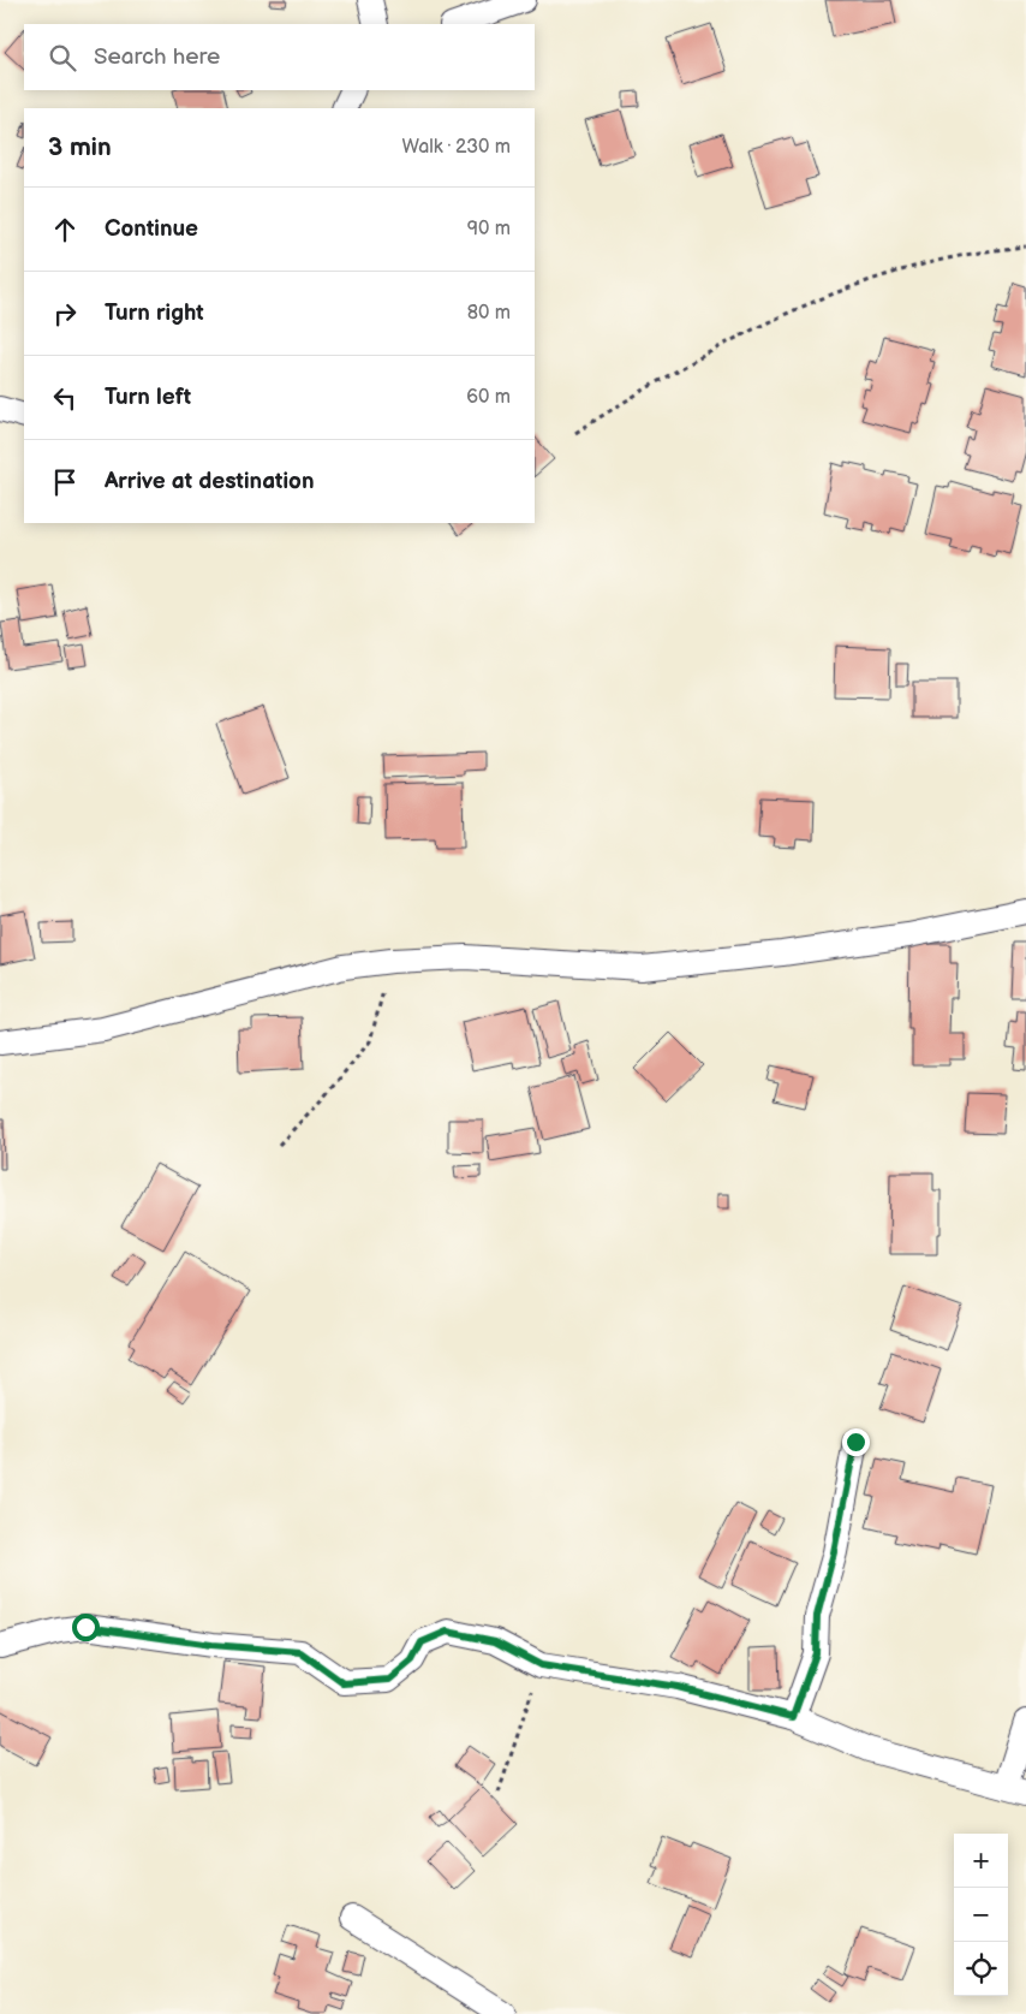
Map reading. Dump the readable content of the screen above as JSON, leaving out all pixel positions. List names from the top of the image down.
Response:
{
  "page": {
    "search": "Search here",
    "heading": ["3 min", "Walk · 230 m"],
    "list": [
      ["Continue", "90 m"],
      ["Turn right", "80 m"],
      ["Turn left", "60 m"],
      "Arrive at destination"
    ],
    "map_buttons": ["+", "−"]
  }
}
